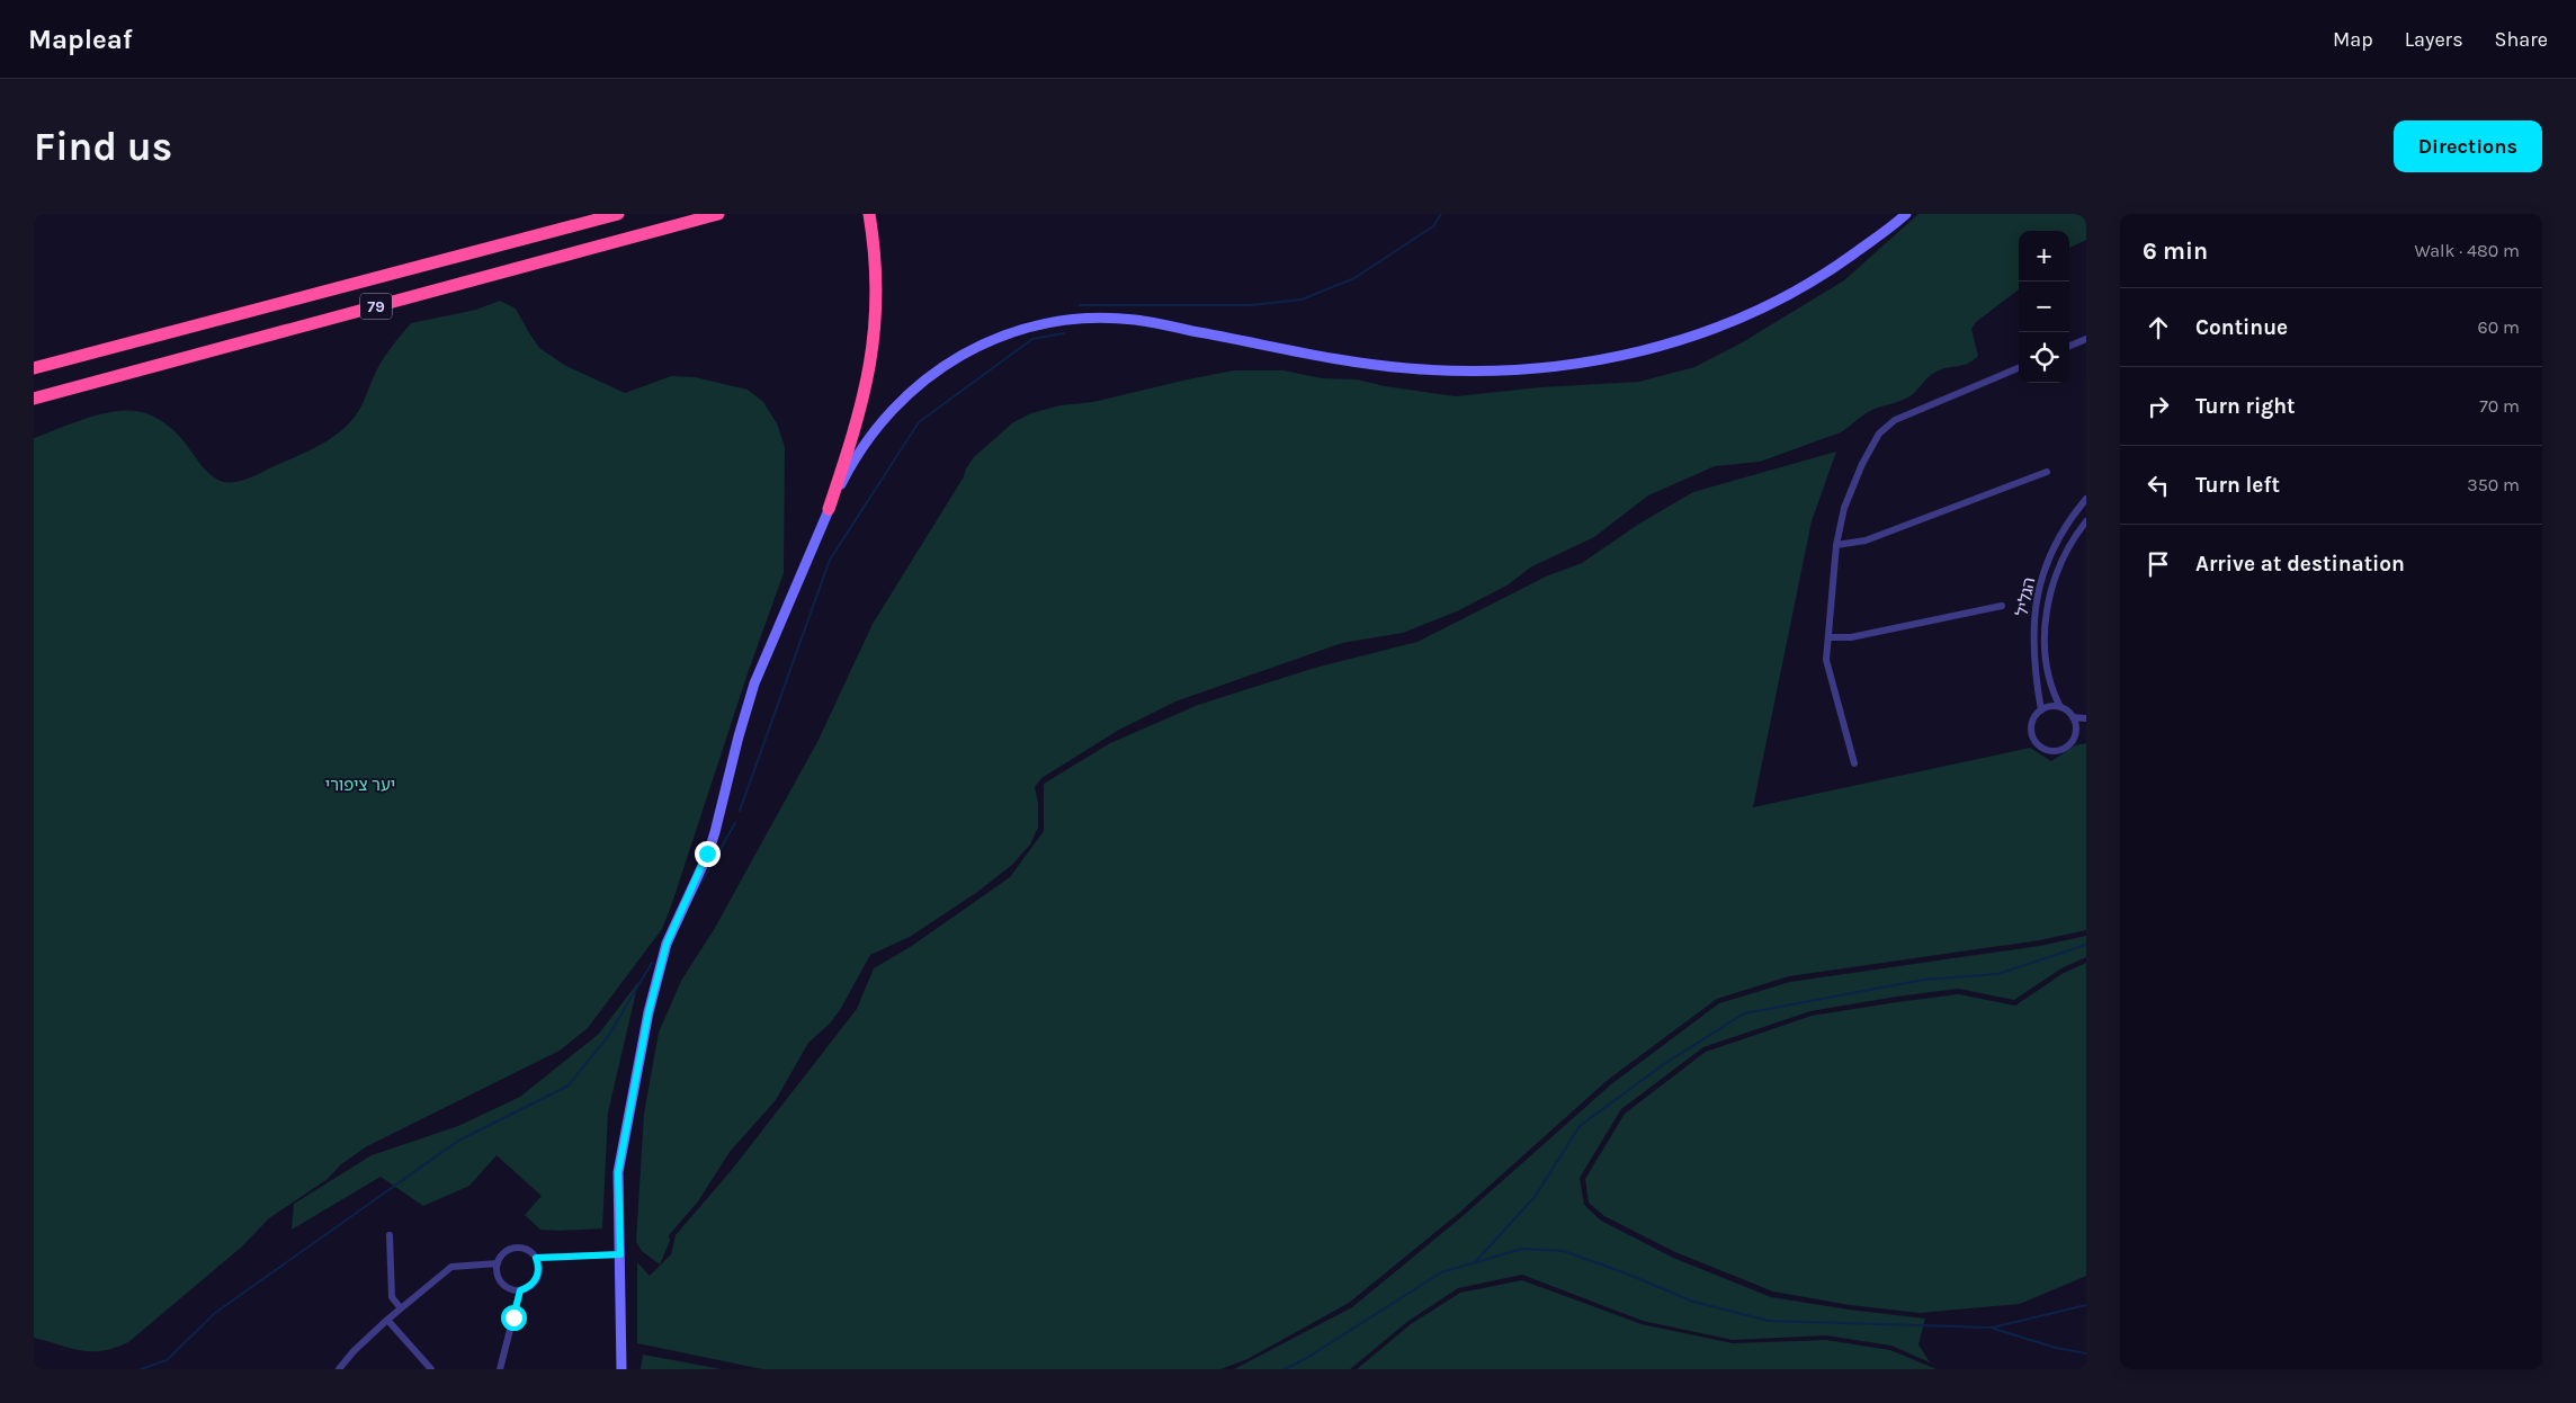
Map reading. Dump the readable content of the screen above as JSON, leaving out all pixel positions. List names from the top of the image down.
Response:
{
  "streets": {
    "highway": ["79"],
    "street": ["הגליל"]
  },
  "parks": ["יער ציפורי"],
  "page": {
    "header": "Mapleaf",
    "nav": ["Map", "Layers", "Share"],
    "buttons": "Directions",
    "title": "Find us",
    "heading": ["6 min", "Walk · 480 m"],
    "map_buttons": ["+", "−"],
    "list": [
      ["Continue", "60 m"],
      ["Turn right", "70 m"],
      ["Turn left", "350 m"],
      "Arrive at destination"
    ]
  }
}
